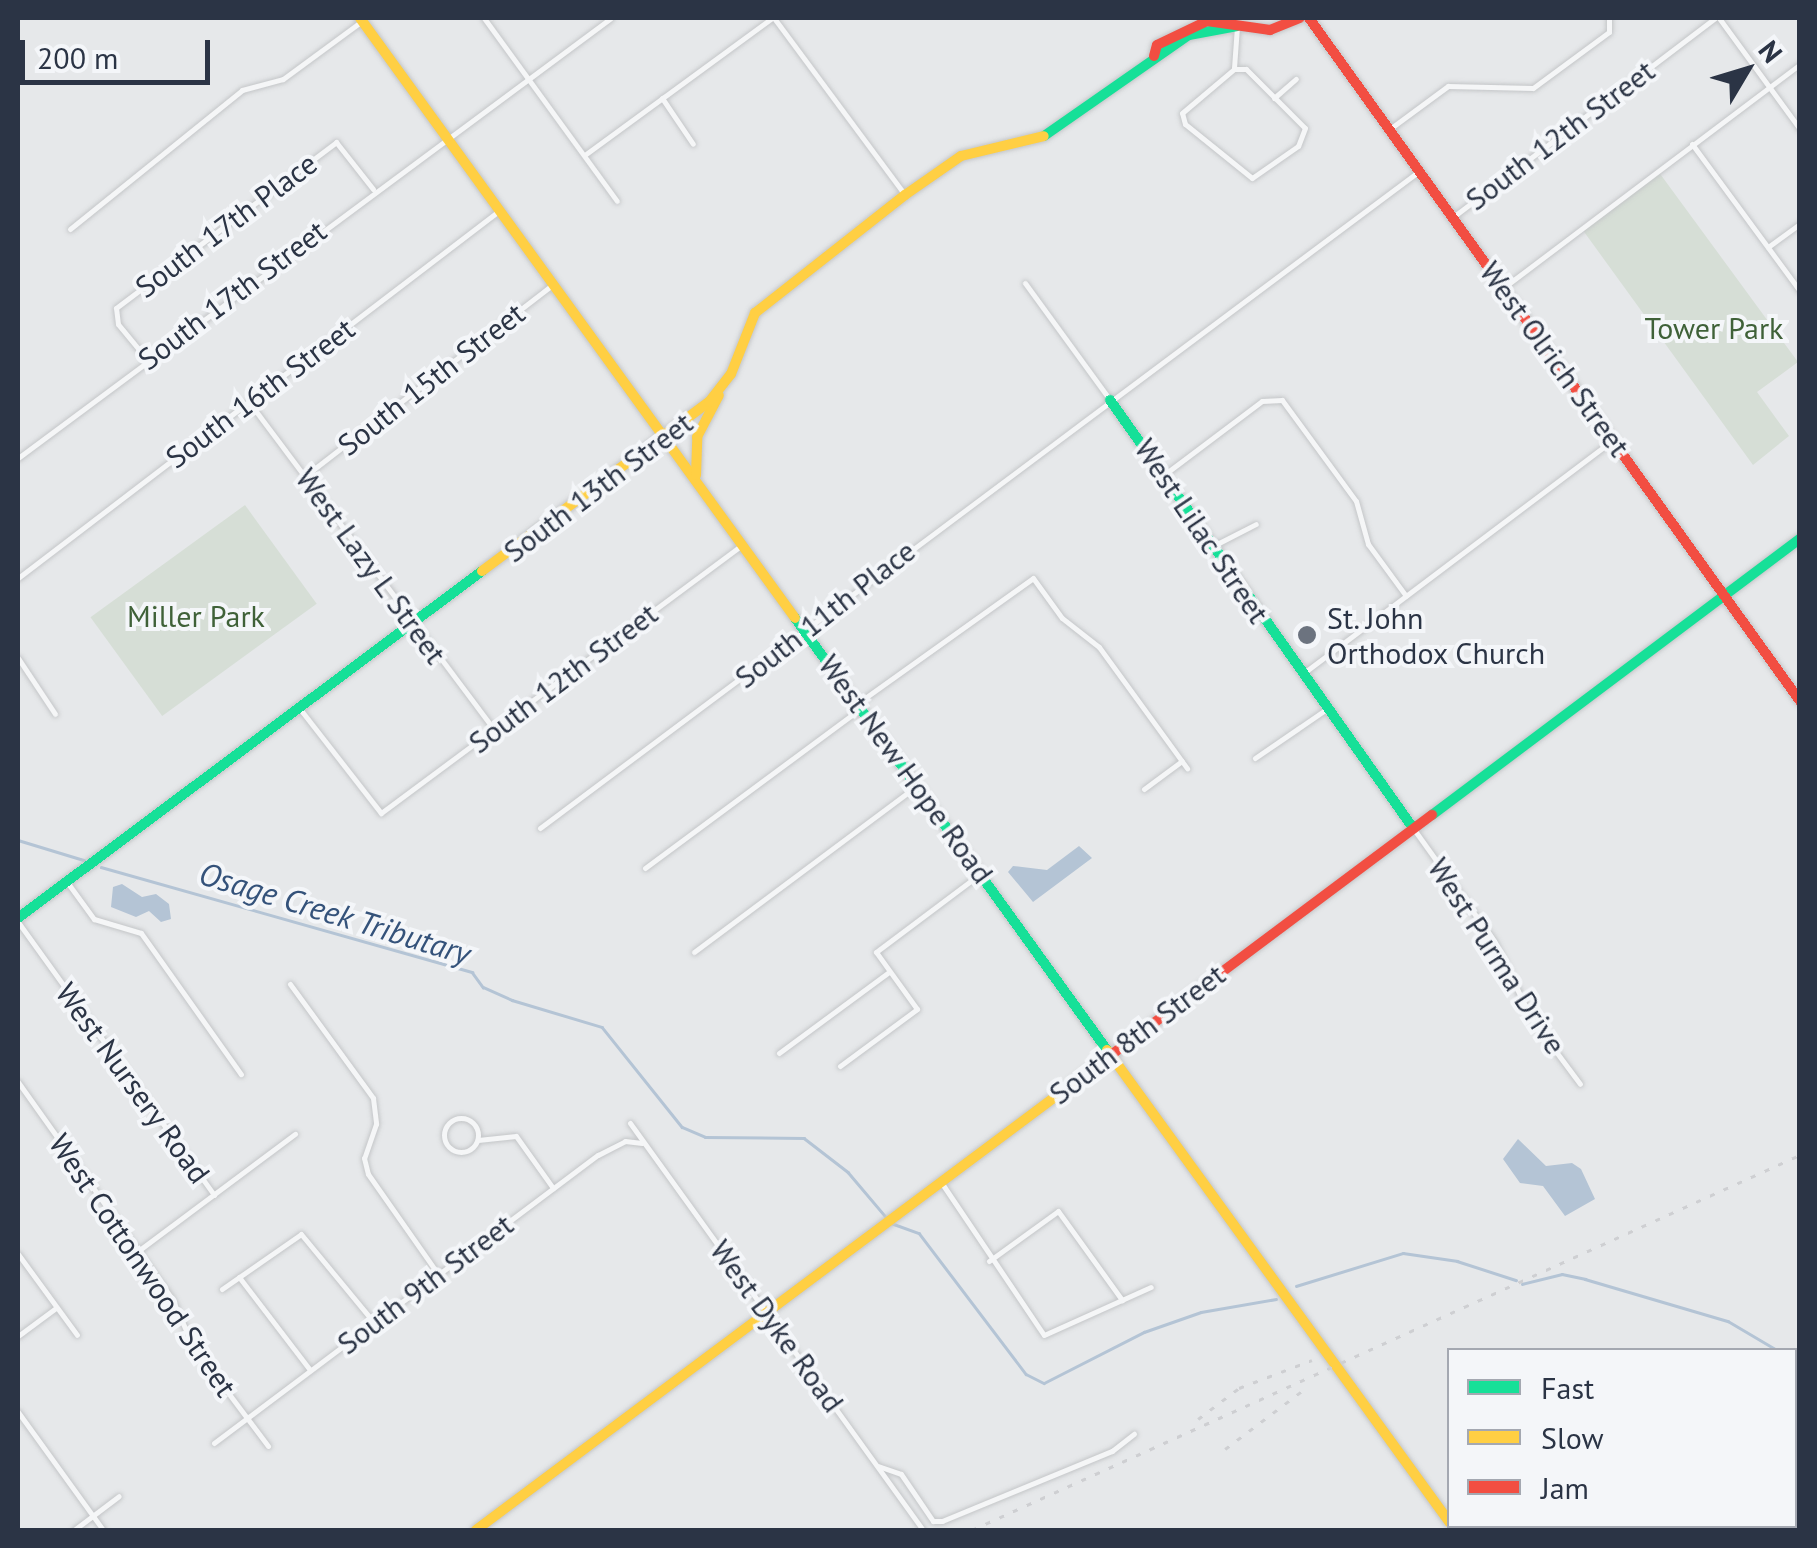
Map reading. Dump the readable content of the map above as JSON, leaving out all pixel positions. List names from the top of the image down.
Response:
{
  "streets": {
    "main road": [
      "West Olrich Street",
      "South 13th Street",
      "West Lilac Street",
      "West New Hope Road",
      "South 8th Street"
    ],
    "street": [
      "South 12th Street",
      "South 17th Place",
      "South 17th Street",
      "South 15th Street",
      "South 16th Street",
      "West Lazy L Street",
      "South 11th Place",
      "West Purma Drive",
      "West Nursery Road",
      "West Cottonwood Street",
      "South 9th Street",
      "West Dyke Road"
    ]
  },
  "crossings": [
    ["South 12th Street", "West Olrich Street"],
    ["South 12th Street", "South 13th Street"],
    ["South 12th Street", "West Lazy L Street"],
    ["South 12th Street", "West New Hope Road"],
    ["South 17th Place", "South 17th Street"],
    ["South 17th Street", "West New Hope Road"],
    ["West Olrich Street", "South 11th Place"],
    ["West Olrich Street", "South 8th Street"],
    ["South 15th Street", "West Lazy L Street"],
    ["South 15th Street", "West New Hope Road"],
    ["South 16th Street", "West Lazy L Street"],
    ["South 16th Street", "West New Hope Road"],
    ["South 13th Street", "West Lazy L Street"],
    ["South 13th Street", "West New Hope Road"],
    ["South 13th Street", "West Nursery Road"],
    ["West Lilac Street", "South 11th Place"],
    ["West Lilac Street", "West Purma Drive"],
    ["West Lilac Street", "South 8th Street"],
    ["South 11th Place", "West New Hope Road"],
    ["West New Hope Road", "South 8th Street"],
    ["West Purma Drive", "South 8th Street"],
    ["South 8th Street", "West Dyke Road"],
    ["West Cottonwood Street", "South 9th Street"],
    ["South 9th Street", "West Dyke Road"]
  ],
  "water": ["Osage Creek Tributary"],
  "parks": ["Tower Park", "Miller Park"],
  "places": ["St. John Orthodox Church"],
  "legend": ["Fast", "Slow", "Jam"],
  "scale_bar": "200 m",
  "north": "top right"
}
